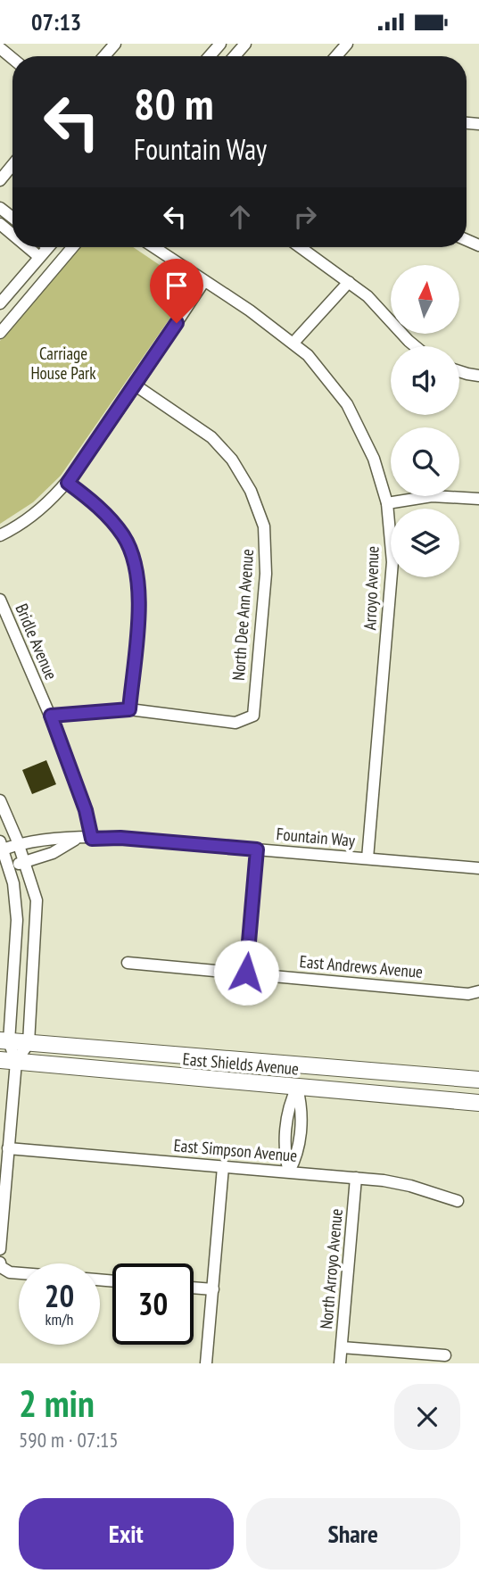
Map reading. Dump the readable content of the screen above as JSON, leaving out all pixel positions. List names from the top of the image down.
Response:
{
  "streets": {
    "main road": ["East Shields Avenue"],
    "street": [
      "Arroyo Avenue",
      "North Dee Ann Avenue",
      "Bridle Avenue",
      "Fountain Way",
      "East Andrews Avenue",
      "East Simpson Avenue",
      "North Arroyo Avenue"
    ]
  },
  "crossings": [
    ["Arroyo Avenue", "Fountain Way"],
    ["Bridle Avenue", "Fountain Way"],
    ["East Simpson Avenue", "North Arroyo Avenue"]
  ],
  "parks": ["Carriage House Park"],
  "north": "top",
  "page": {
    "status": "07:13",
    "turn": ["80 m", "Fountain Way"],
    "speed": "20 km/h",
    "limit": "30",
    "heading": ["2 min", "590 m · 07:15"],
    "buttons": ["Exit", "Share"]
  }
}
